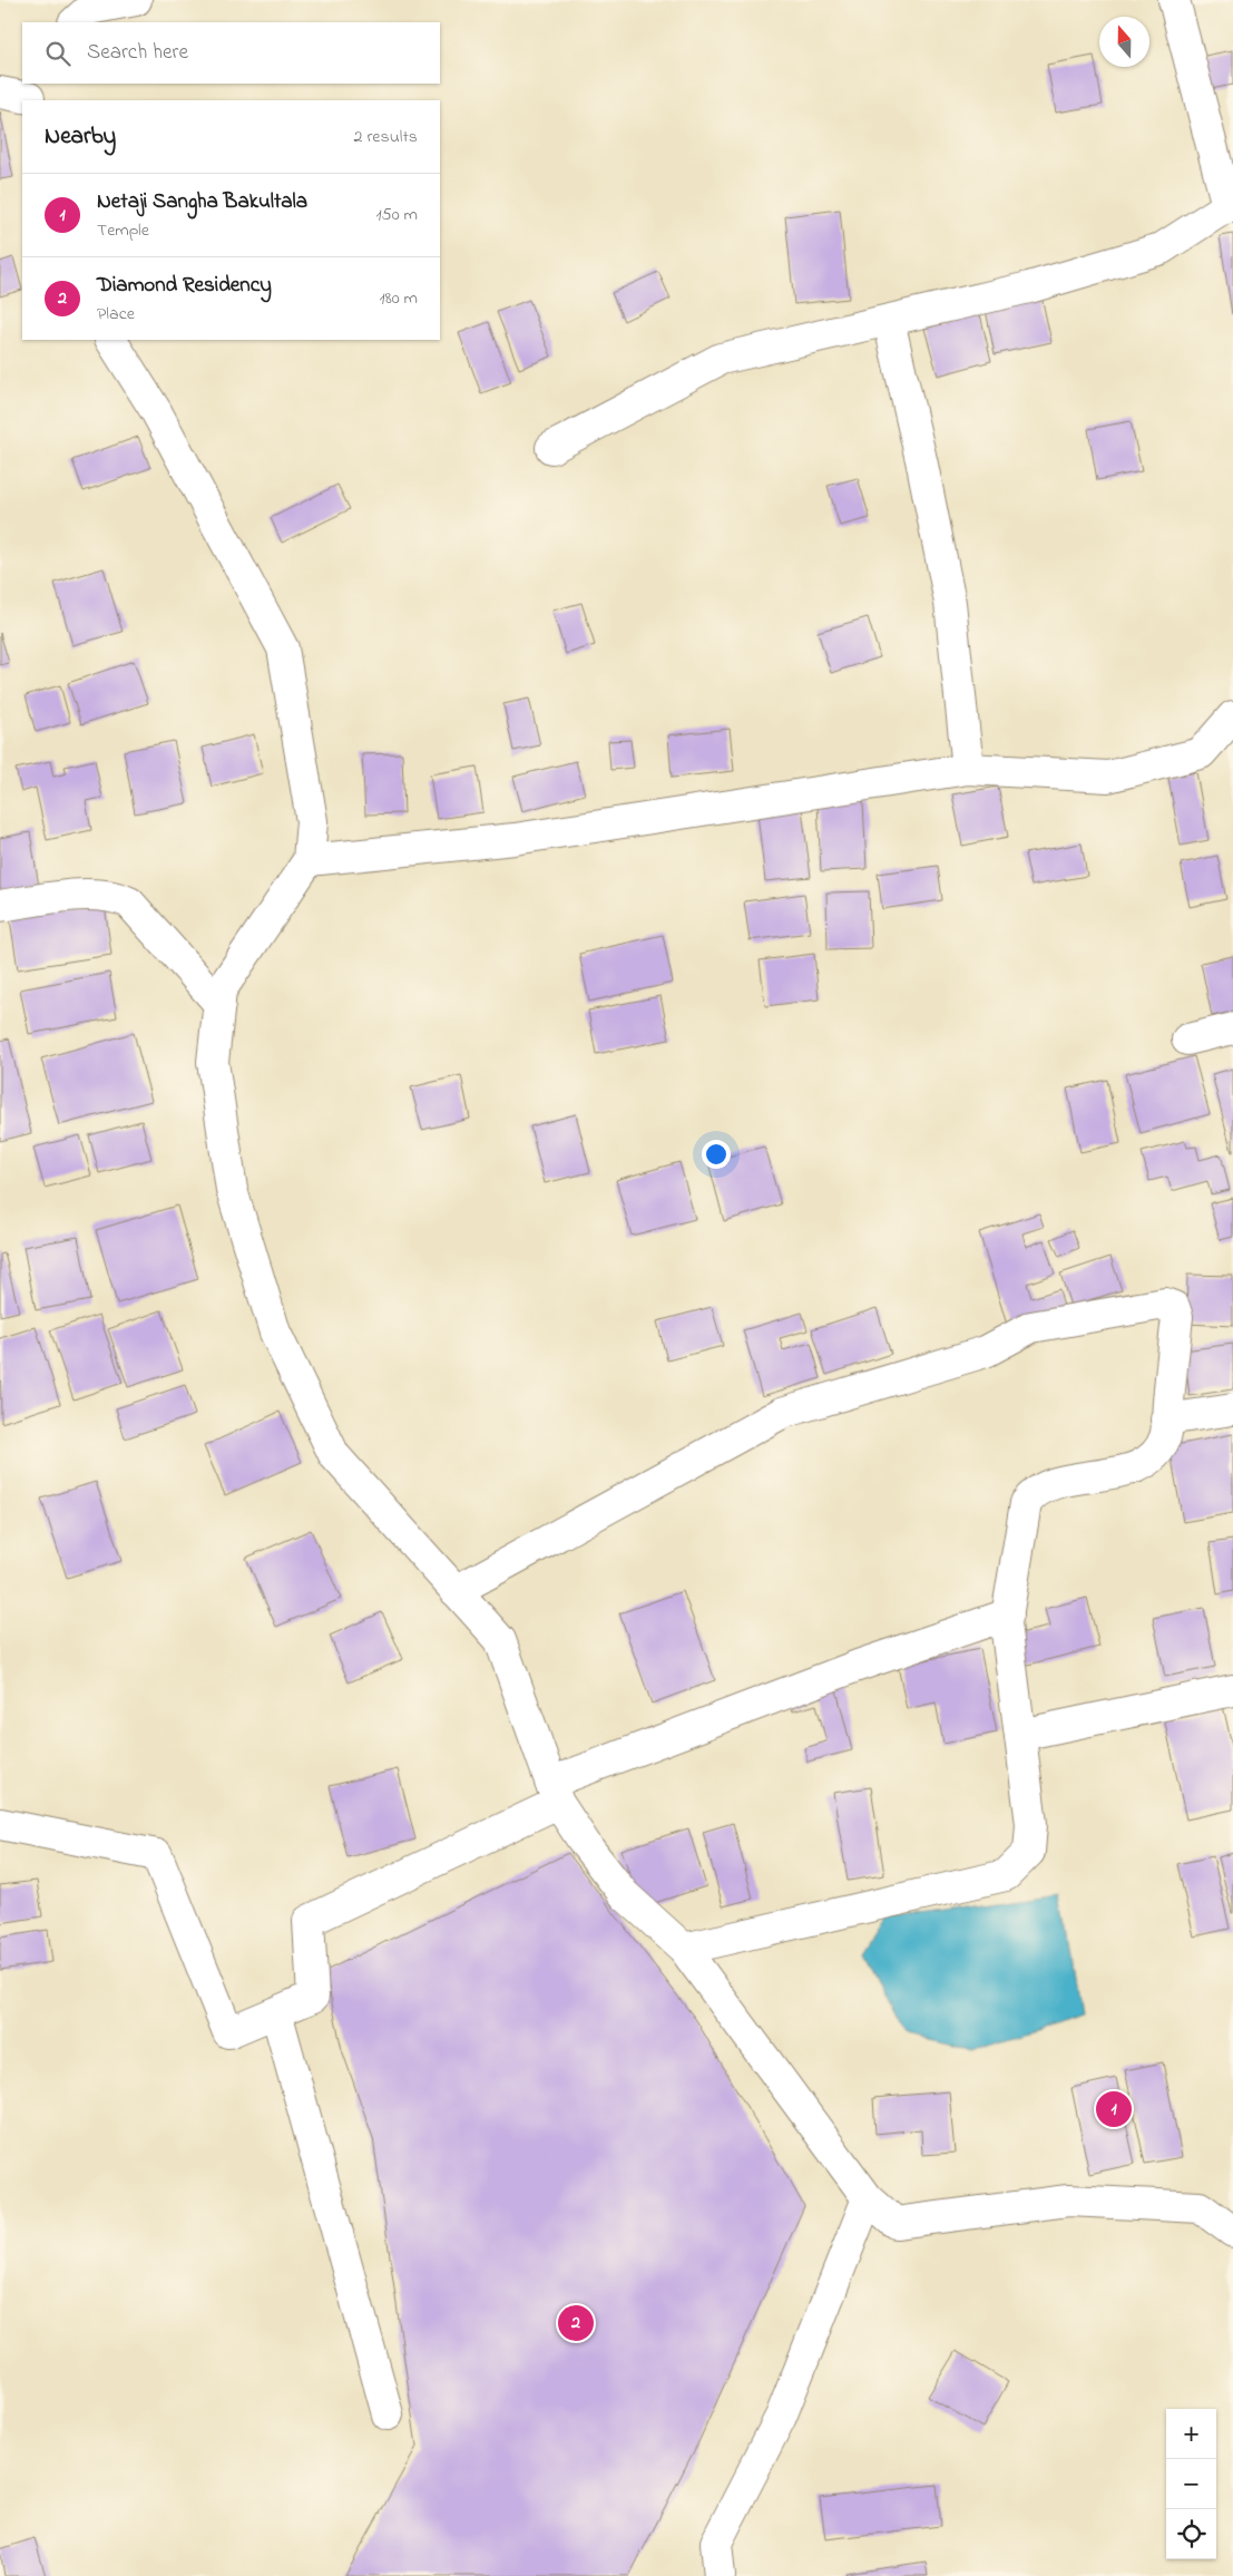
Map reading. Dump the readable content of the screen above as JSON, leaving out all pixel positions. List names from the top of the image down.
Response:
{
  "north": "top",
  "page": {
    "search": "Search here",
    "heading": ["Nearby", "2 results"],
    "list": [
      {
        "mark": "1",
        "name": "Netaji Sangha Bakultala",
        "note": "Temple",
        "value": "150 m"
      },
      {
        "mark": "2",
        "name": "Diamond Residency",
        "note": "Place",
        "value": "180 m"
      }
    ],
    "pins": ["1", "2"],
    "map_buttons": ["+", "−"]
  }
}
